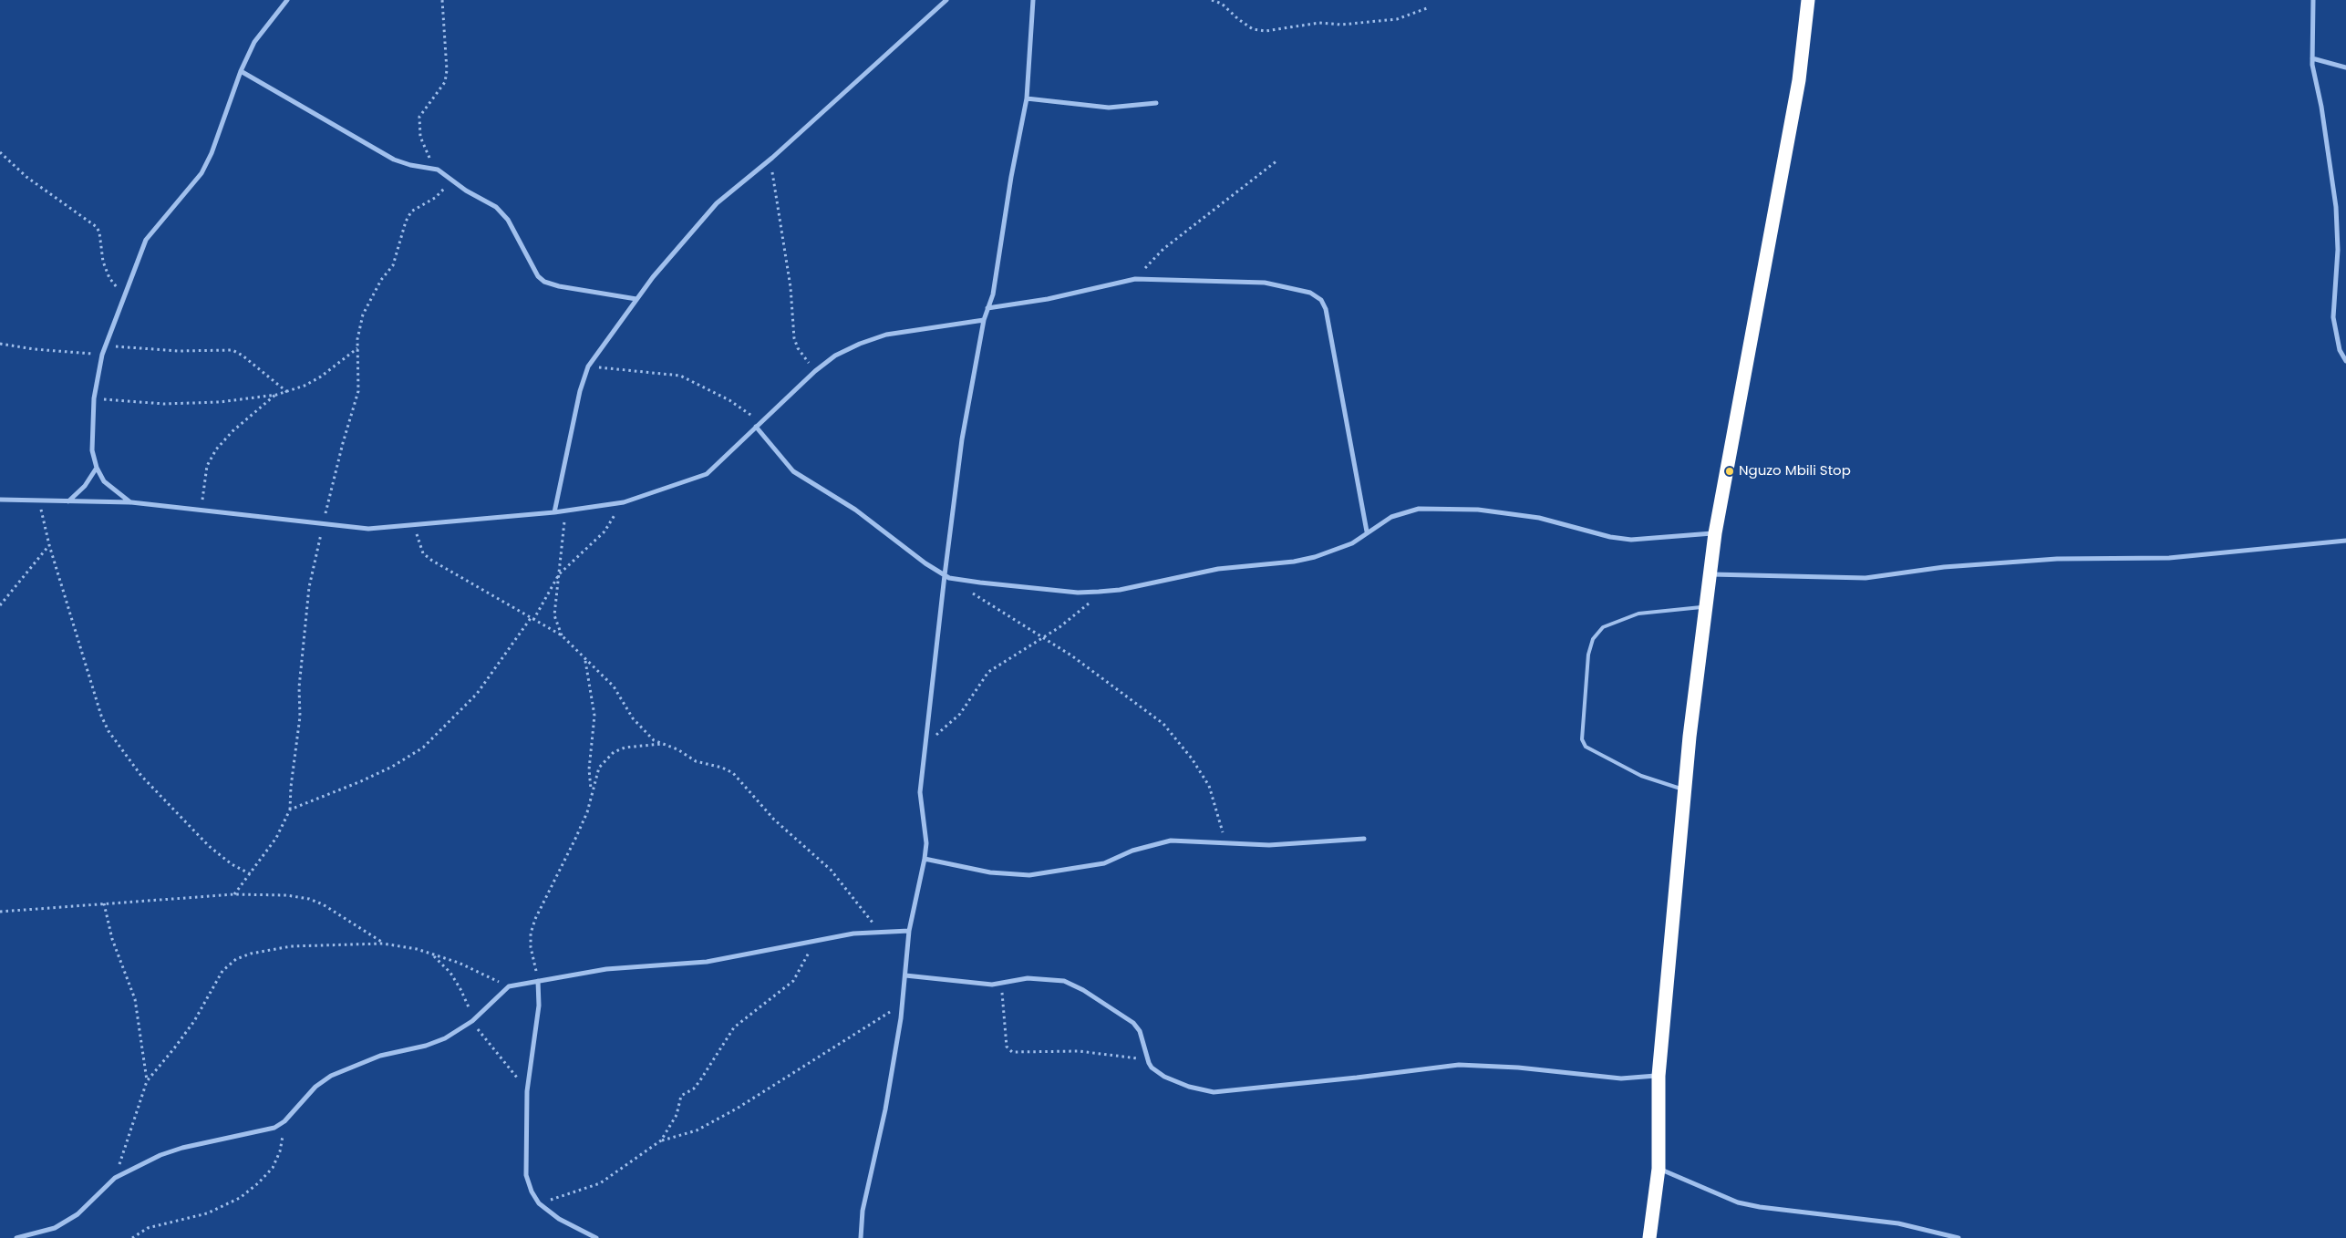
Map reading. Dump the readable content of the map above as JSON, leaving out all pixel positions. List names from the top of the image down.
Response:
{
  "places": ["Nguzo Mbili Stop"]
}
